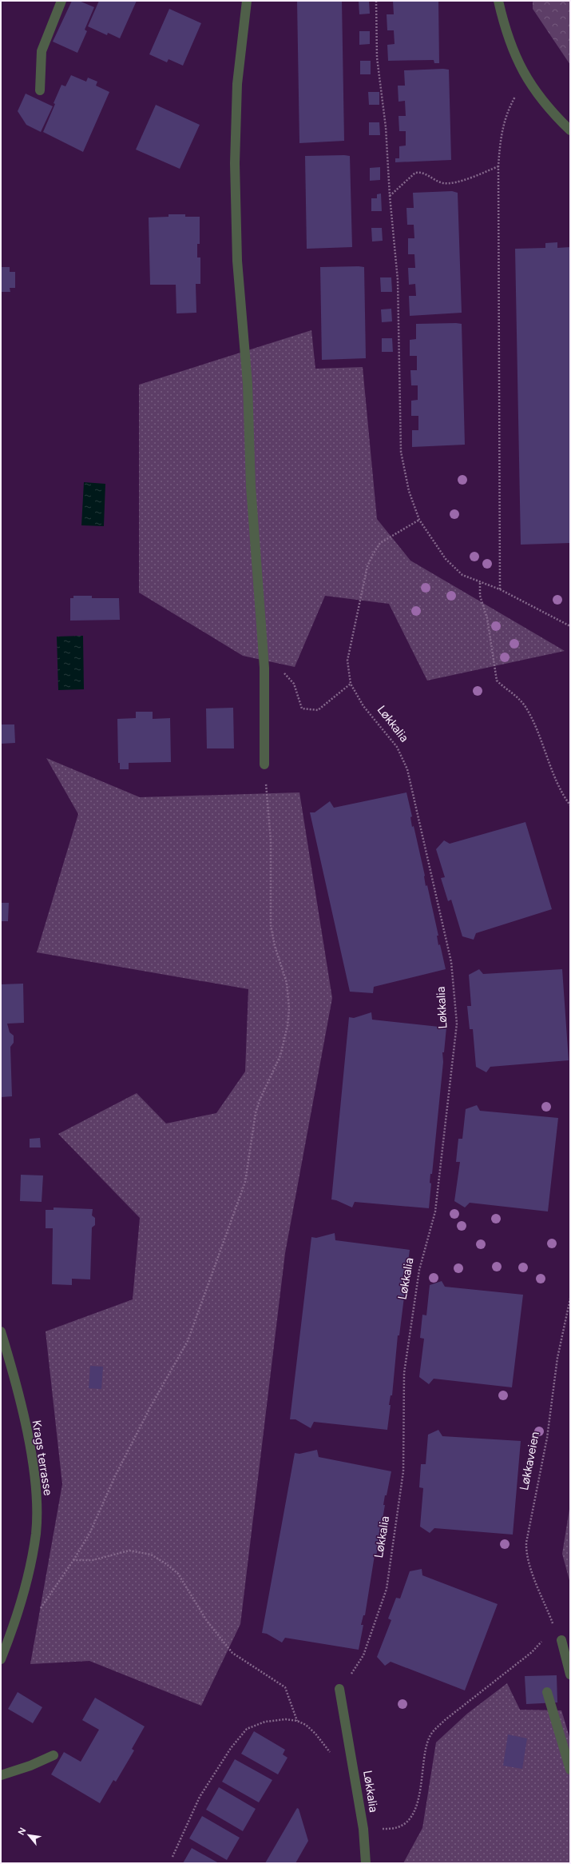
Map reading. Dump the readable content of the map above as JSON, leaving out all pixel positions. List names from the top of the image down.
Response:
{
  "streets": {
    "street": ["Løkkalia", "Krags terrasse"],
    "path": ["Løkkaveien"]
  },
  "north": "top left"
}
